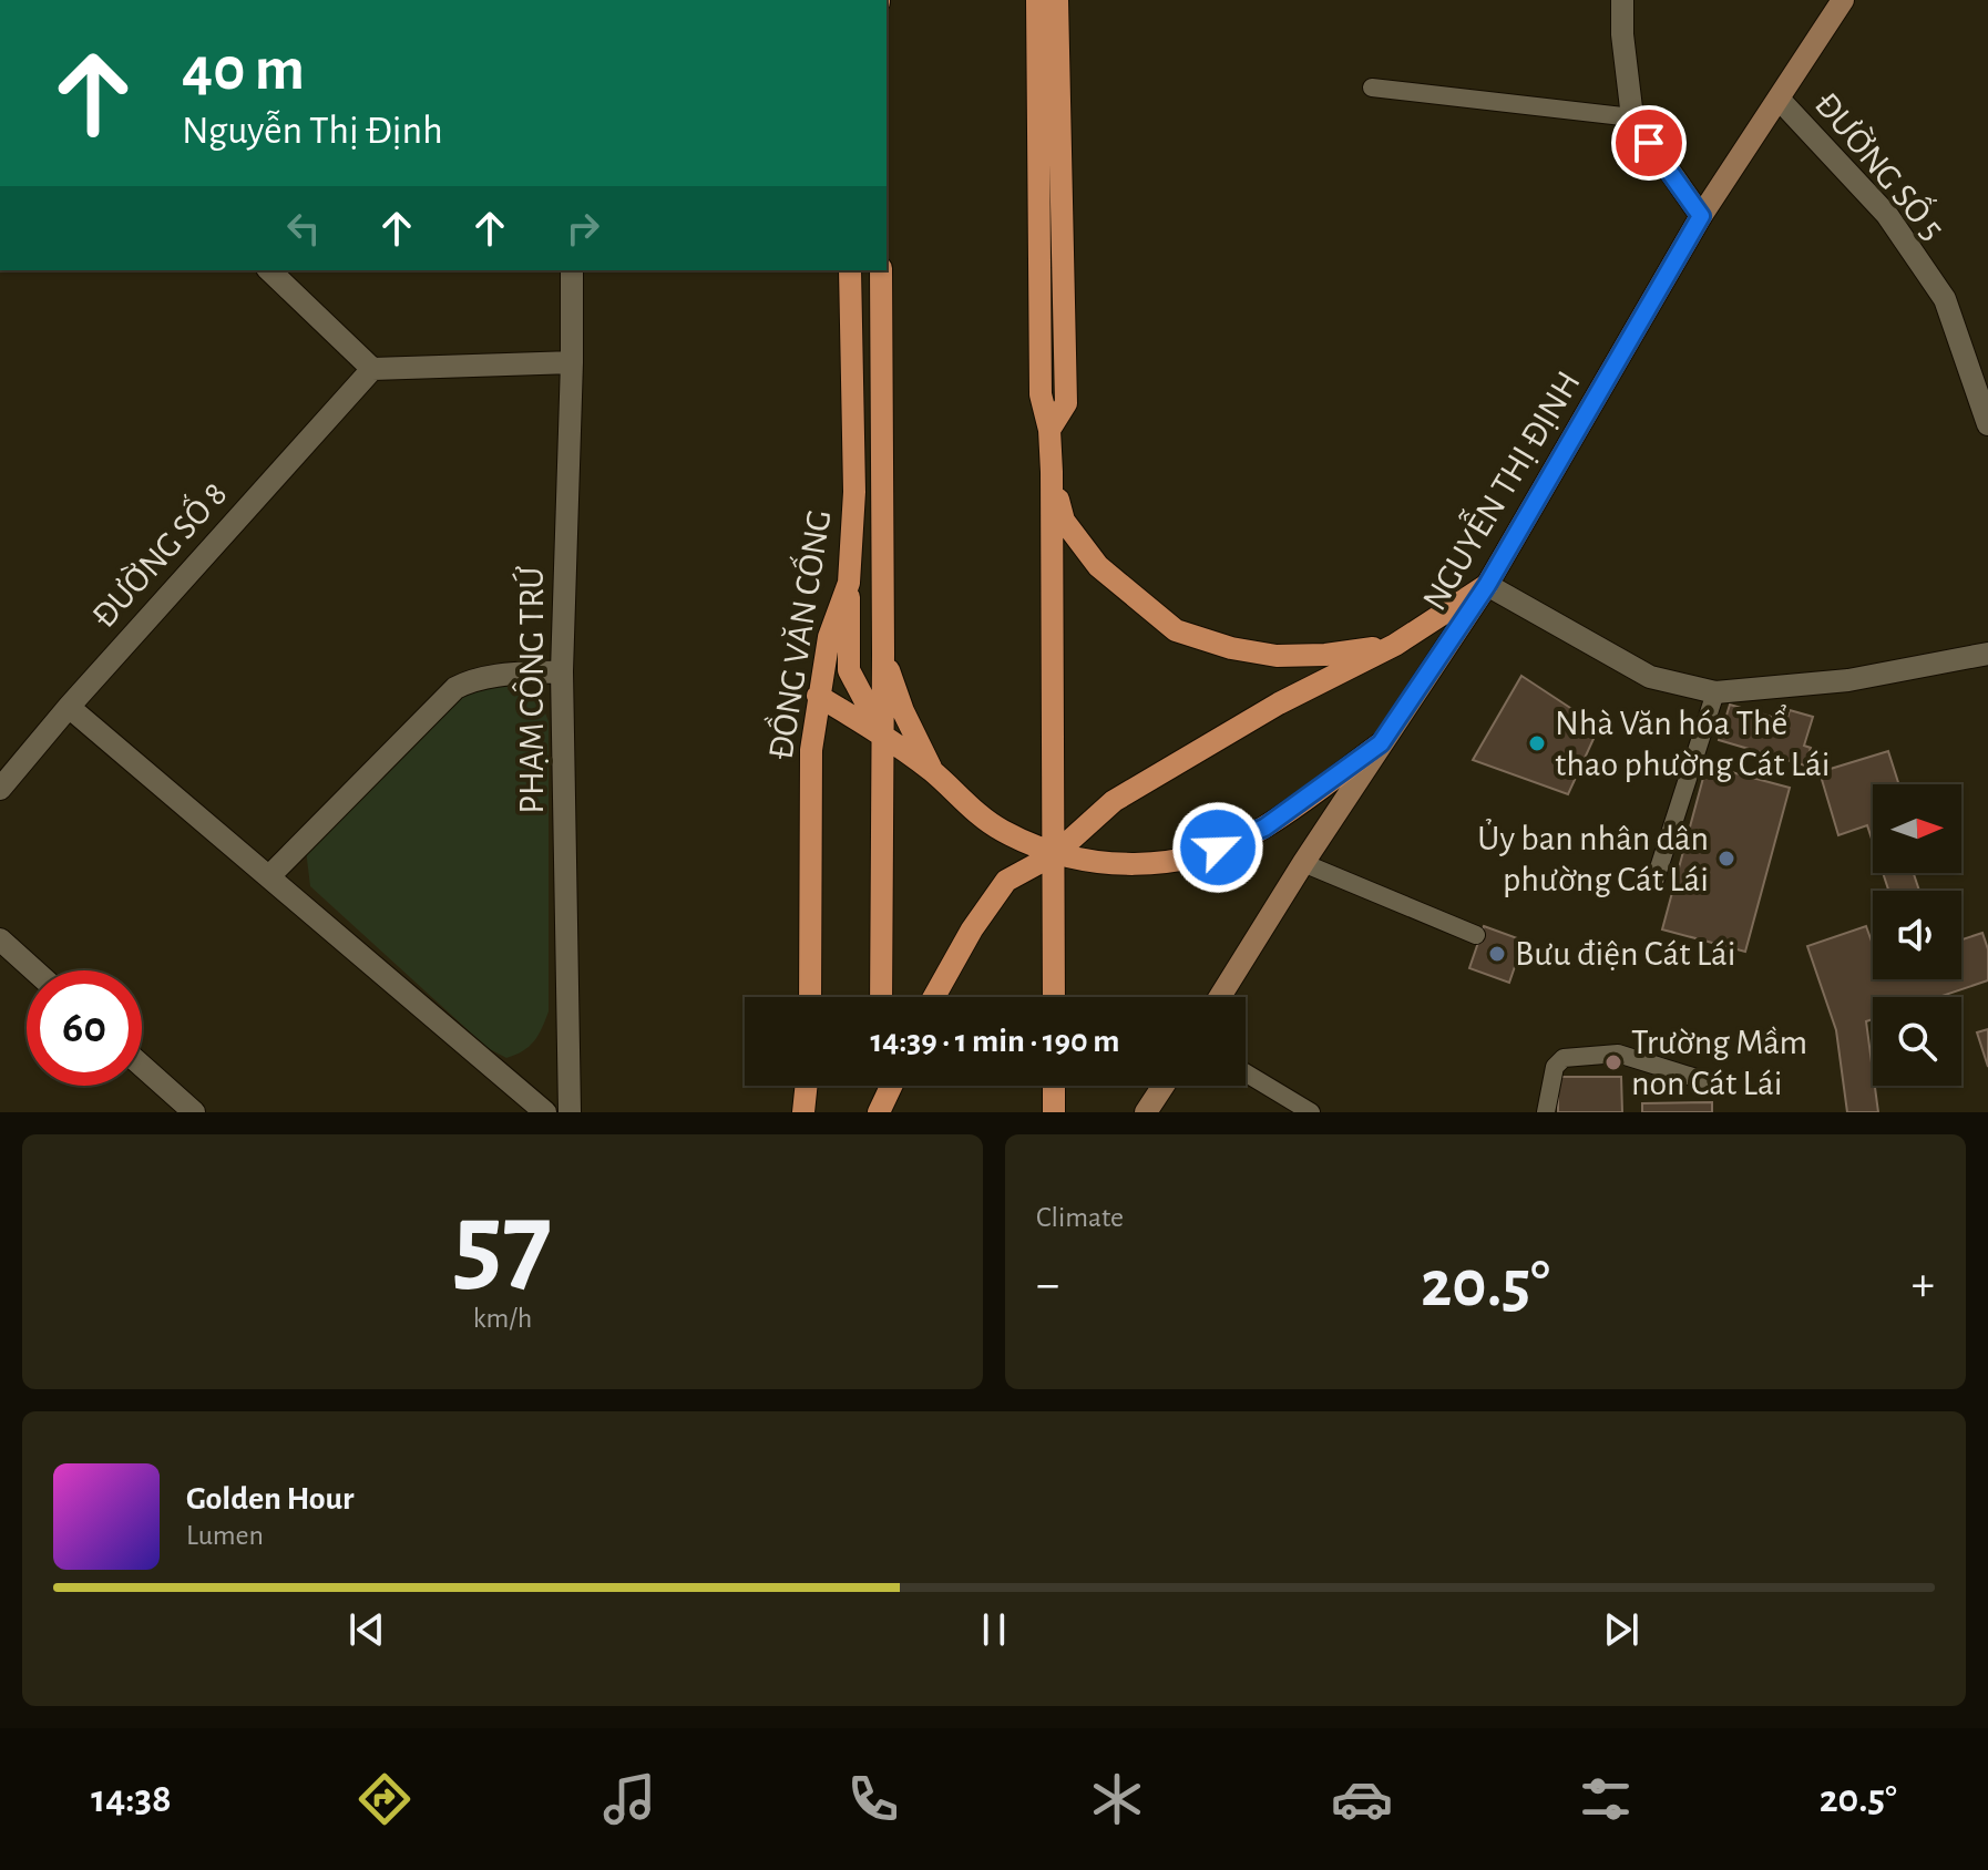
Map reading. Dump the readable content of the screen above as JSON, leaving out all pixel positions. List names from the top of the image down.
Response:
{
  "streets": {
    "main road": ["NGUYỄN THỊ ĐỊNH", "ĐỒNG VĂN CỐNG"],
    "street": ["ĐƯỜNG SỐ 5", "ĐƯỜNG SỐ 8", "PHẠM CÔNG TRỨ"]
  },
  "crossings": [
    ["ĐƯỜNG SỐ 5", "NGUYỄN THỊ ĐỊNH"]
  ],
  "places": [
    "Nhà Văn hóa Thể thao phường Cát Lái",
    "Ủy ban nhân dân phường Cát Lái",
    "Bưu điện Cát Lái",
    "Trường Mầm non Cát Lái"
  ],
  "north": "right",
  "page": {
    "turn": ["40 m", "Nguyễn Thị Định"],
    "limit": "60",
    "trip": "14:39 · 1 min · 190 m",
    "tile": [
      ["57", "km/h"],
      "Climate"
    ],
    "heat": ["−", "20.5°", "+"],
    "song": ["Golden Hour", "Lumen"],
    "tabs": ["14:38", "20.5°"]
  }
}
